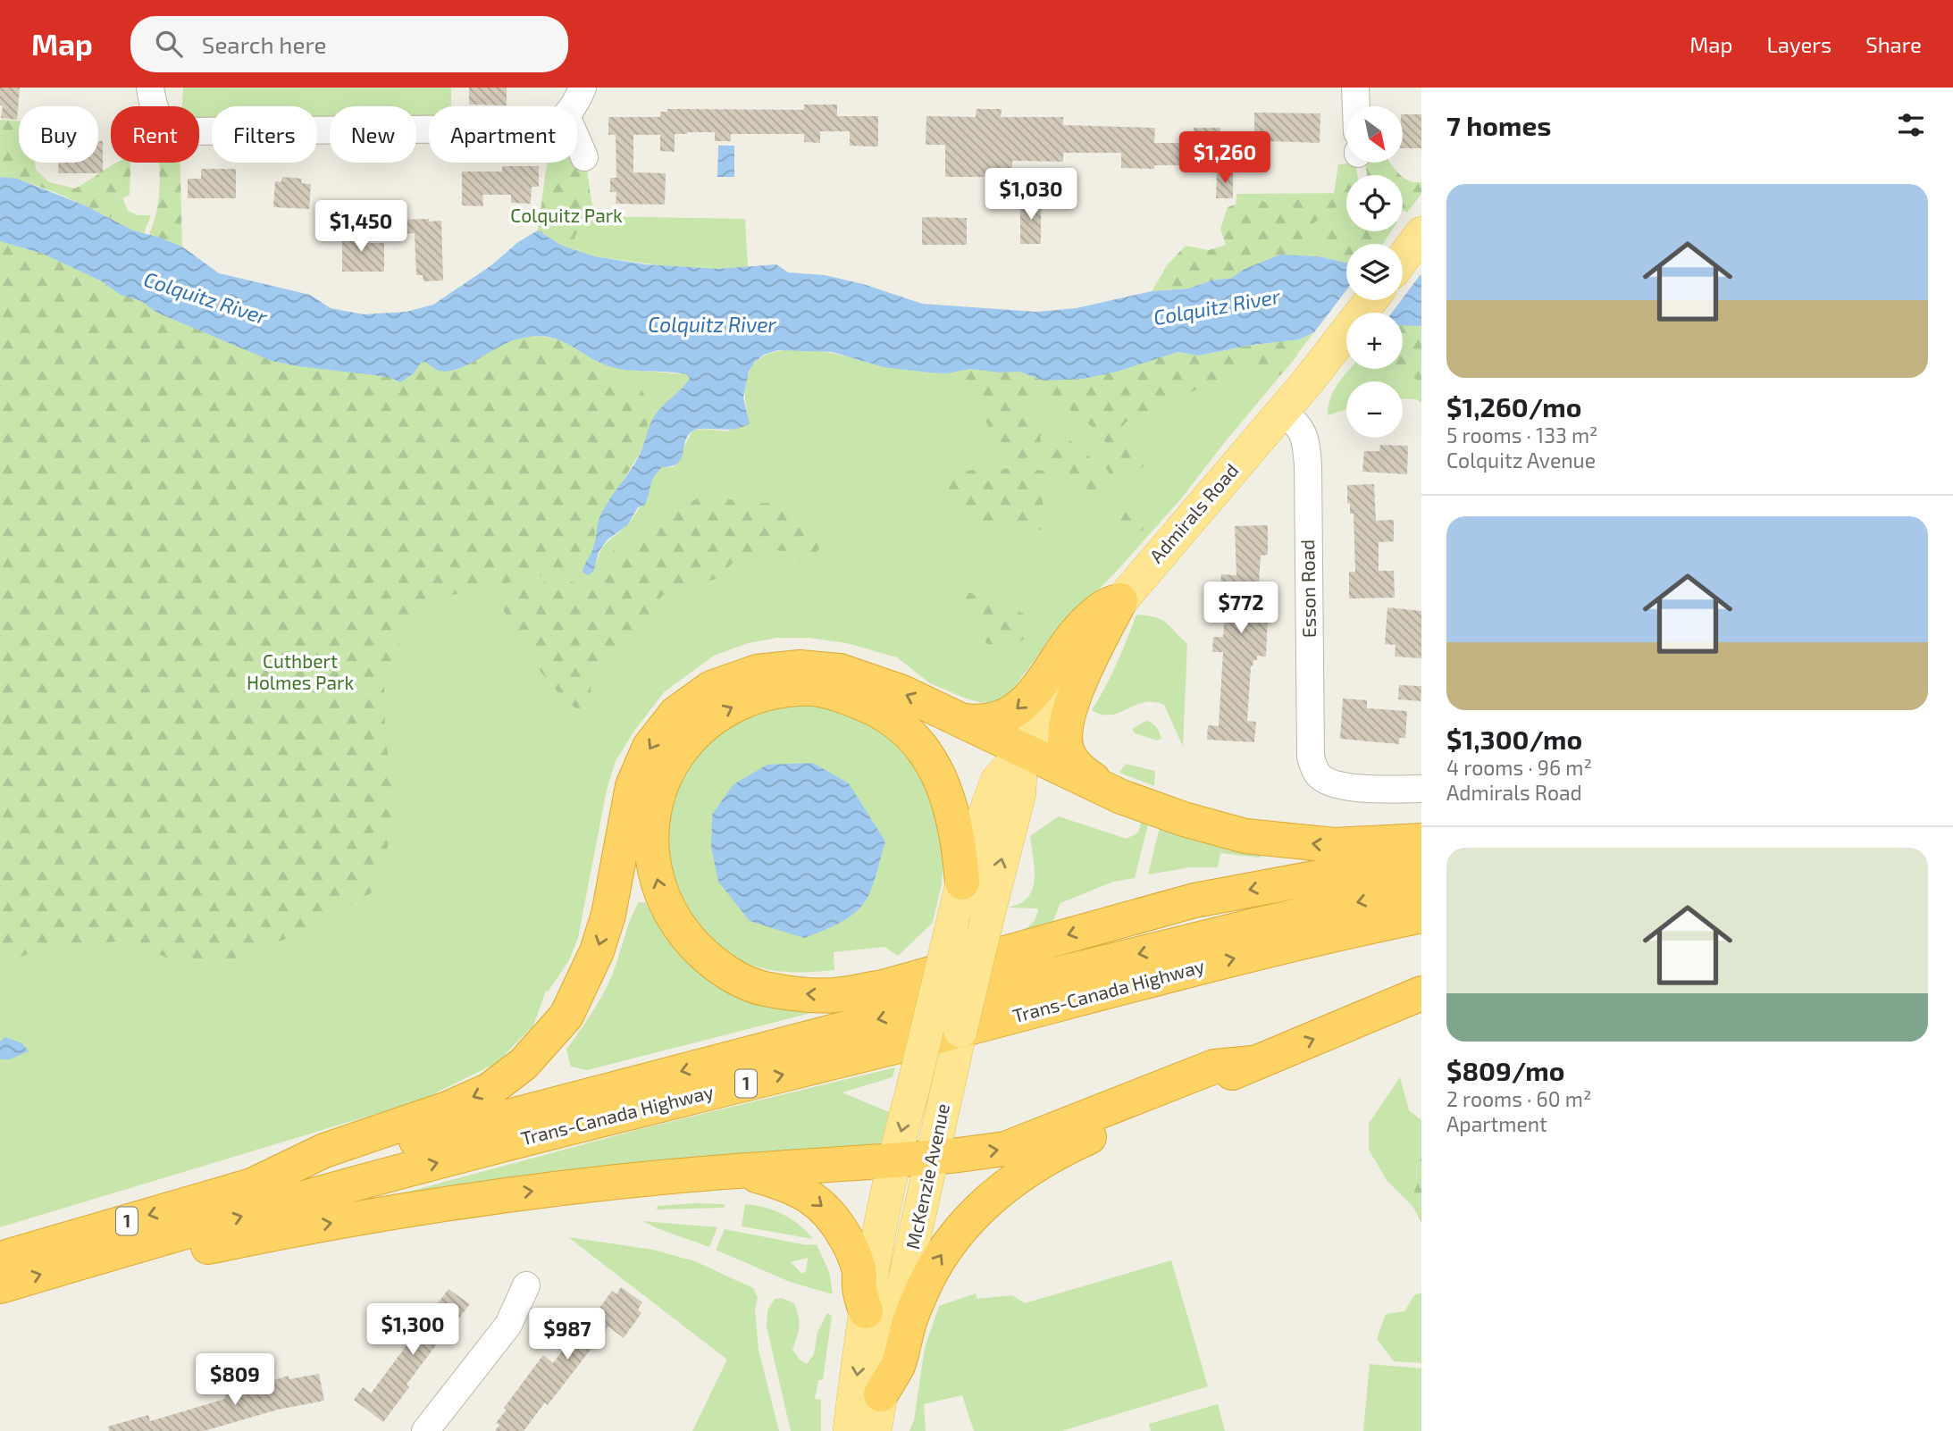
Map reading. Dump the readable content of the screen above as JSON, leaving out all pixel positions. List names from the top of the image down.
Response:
{
  "streets": {
    "highway": ["Trans-Canada Highway", "1"],
    "main road": ["Admirals Road", "McKenzie Avenue"],
    "street": ["Esson Road"]
  },
  "crossings": [
    ["Admirals Road", "Esson Road"],
    ["Admirals Road", "McKenzie Avenue"]
  ],
  "water": ["Colquitz River"],
  "parks": ["Colquitz Park", "Cuthbert Holmes Park"],
  "north": "bottom right",
  "page": {
    "header": "Map",
    "search": "Search here",
    "nav": ["Map", "Layers", "Share"],
    "heading": "7 homes",
    "map_buttons": ["+", "−"],
    "chip": [
      "Buy",
      "Rent",
      "Filters",
      "New",
      "Apartment"
    ],
    "price": [
      "$1,260",
      "$1,030",
      "$1,450",
      "$772",
      "$1,300",
      "$987",
      "$809"
    ],
    "list": [
      {
        "name": "$1,260/mo",
        "note": "5 rooms · 133 m² · Colquitz Avenue"
      },
      {
        "name": "$1,300/mo",
        "note": "4 rooms · 96 m² · Admirals Road"
      },
      {
        "name": "$809/mo",
        "note": "2 rooms · 60 m² · Apartment"
      }
    ]
  }
}
